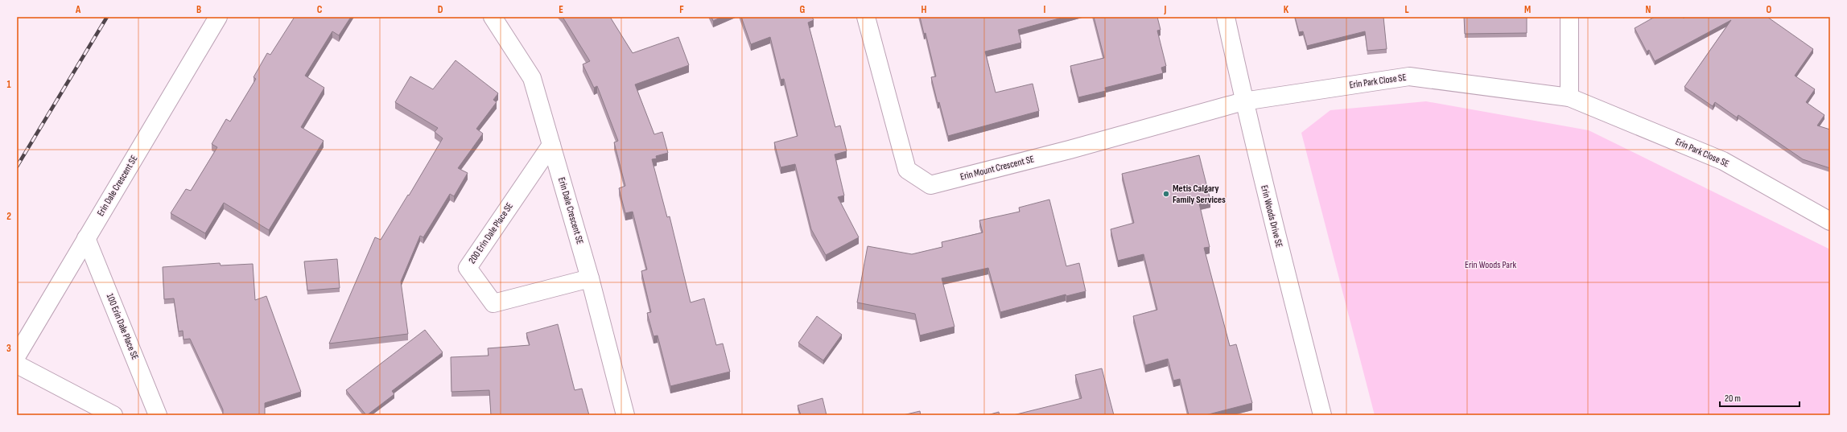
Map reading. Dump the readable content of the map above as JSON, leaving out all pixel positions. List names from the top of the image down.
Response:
{
  "streets": {
    "street": [
      "Erin Park Close SE",
      "Erin Mount Crescent SE",
      "Erin Dale Crescent SE",
      "Erin Woods Drive SE",
      "200 Erin Dale Place SE",
      "100 Erin Dale Place SE"
    ]
  },
  "crossings": [
    ["Erin Park Close SE", "Erin Mount Crescent SE"],
    ["Erin Park Close SE", "Erin Woods Drive SE"],
    ["Erin Mount Crescent SE", "Erin Woods Drive SE"],
    ["Erin Dale Crescent SE", "200 Erin Dale Place SE"],
    ["Erin Dale Crescent SE", "100 Erin Dale Place SE"]
  ],
  "parks": ["Erin Woods Park"],
  "places": ["Metis Calgary Family Services"],
  "scale_bar": "20 m",
  "grid": {
    "columns": [
      "A",
      "B",
      "C",
      "D",
      "E",
      "F",
      "G",
      "H",
      "I",
      "J",
      "K",
      "L",
      "M",
      "N",
      "O"
    ],
    "rows": ["1", "2", "3"]
  }
}
